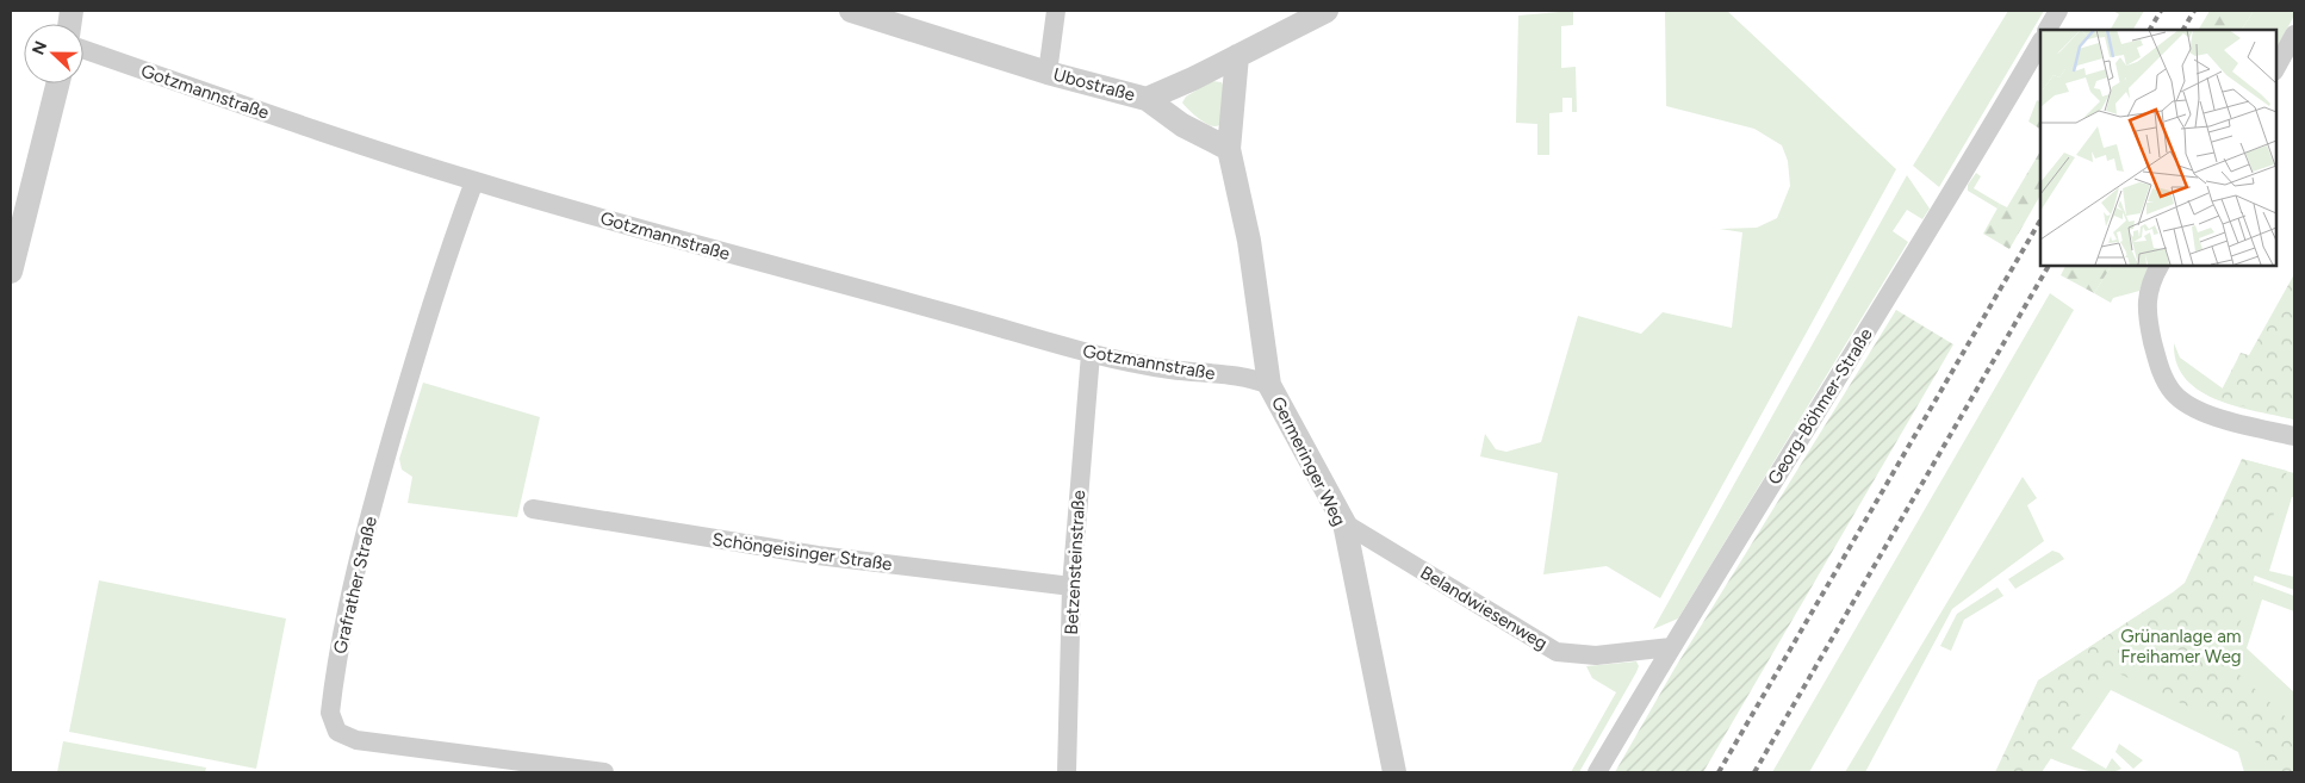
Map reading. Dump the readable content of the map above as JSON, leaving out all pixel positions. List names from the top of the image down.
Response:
{
  "streets": {
    "street": [
      "Ubostraße",
      "Gotzmannstraße",
      "Georg-Böhmer-Straße",
      "Germeringer Weg",
      "Schöngeisinger Straße",
      "Betzensteinstraße",
      "Grafrather Straße",
      "Belandwiesenweg"
    ]
  },
  "crossings": [
    ["Ubostraße", "Germeringer Weg"],
    ["Gotzmannstraße", "Germeringer Weg"],
    ["Gotzmannstraße", "Betzensteinstraße"],
    ["Gotzmannstraße", "Grafrather Straße"],
    ["Georg-Böhmer-Straße", "Belandwiesenweg"],
    ["Germeringer Weg", "Belandwiesenweg"],
    ["Schöngeisinger Straße", "Betzensteinstraße"]
  ],
  "parks": ["Grünanlage am Freihamer Weg"],
  "north": "left"
}
